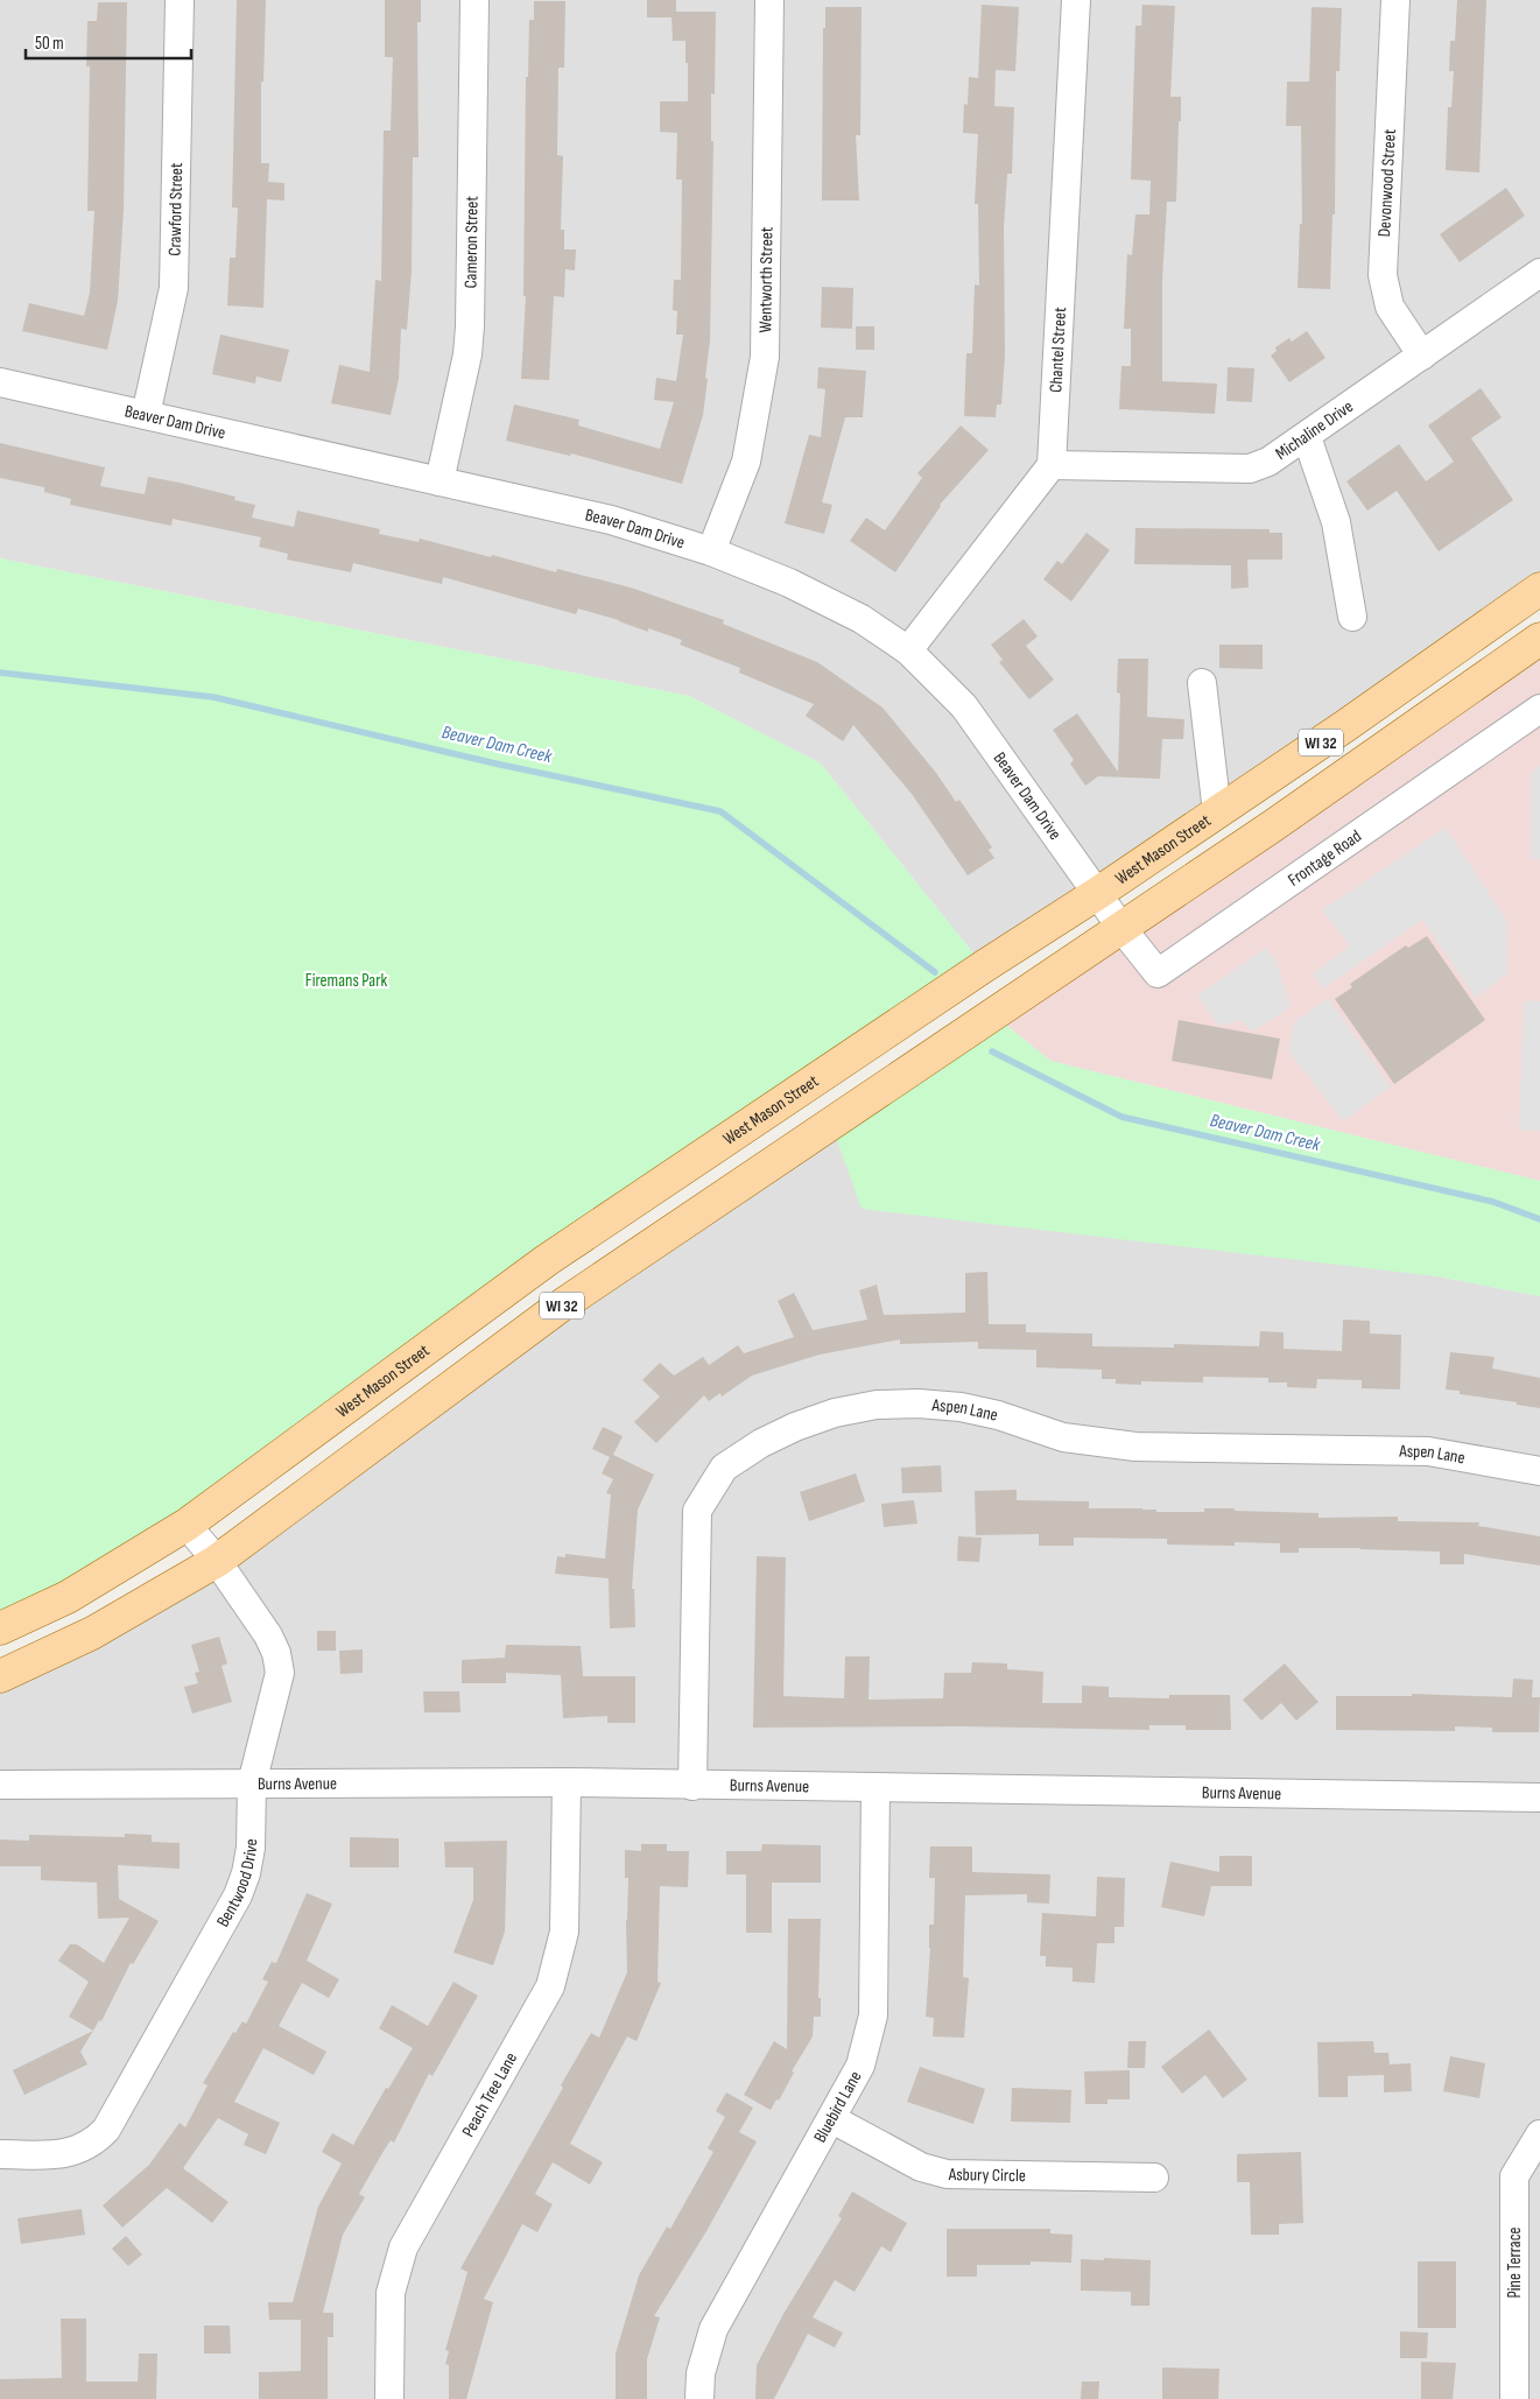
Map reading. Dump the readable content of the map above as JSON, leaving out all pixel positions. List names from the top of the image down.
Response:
{
  "streets": {
    "main road": ["WI 32", "West Mason Street"],
    "street": [
      "Devonwood Street",
      "Crawford Street",
      "Cameron Street",
      "Wentworth Street",
      "Chantel Street",
      "Beaver Dam Drive",
      "Michaline Drive",
      "Frontage Road",
      "Aspen Lane",
      "Burns Avenue",
      "Bentwood Drive",
      "Peach Tree Lane",
      "Bluebird Lane",
      "Asbury Circle",
      "Pine Terrace"
    ]
  },
  "crossings": [
    ["Devonwood Street", "Michaline Drive"],
    ["Crawford Street", "Beaver Dam Drive"],
    ["Cameron Street", "Beaver Dam Drive"],
    ["Wentworth Street", "Beaver Dam Drive"],
    ["Chantel Street", "Michaline Drive"],
    ["Beaver Dam Drive", "WI 32"],
    ["Beaver Dam Drive", "West Mason Street"],
    ["Beaver Dam Drive", "Frontage Road"],
    ["WI 32", "Frontage Road"],
    ["WI 32", "Bentwood Drive"],
    ["West Mason Street", "Bentwood Drive"],
    ["Aspen Lane", "Burns Avenue"],
    ["Burns Avenue", "Bentwood Drive"],
    ["Burns Avenue", "Peach Tree Lane"],
    ["Burns Avenue", "Bluebird Lane"],
    ["Bluebird Lane", "Asbury Circle"]
  ],
  "water": ["Beaver Dam Creek"],
  "parks": ["Firemans Park"],
  "scale_bar": "50 m"
}
